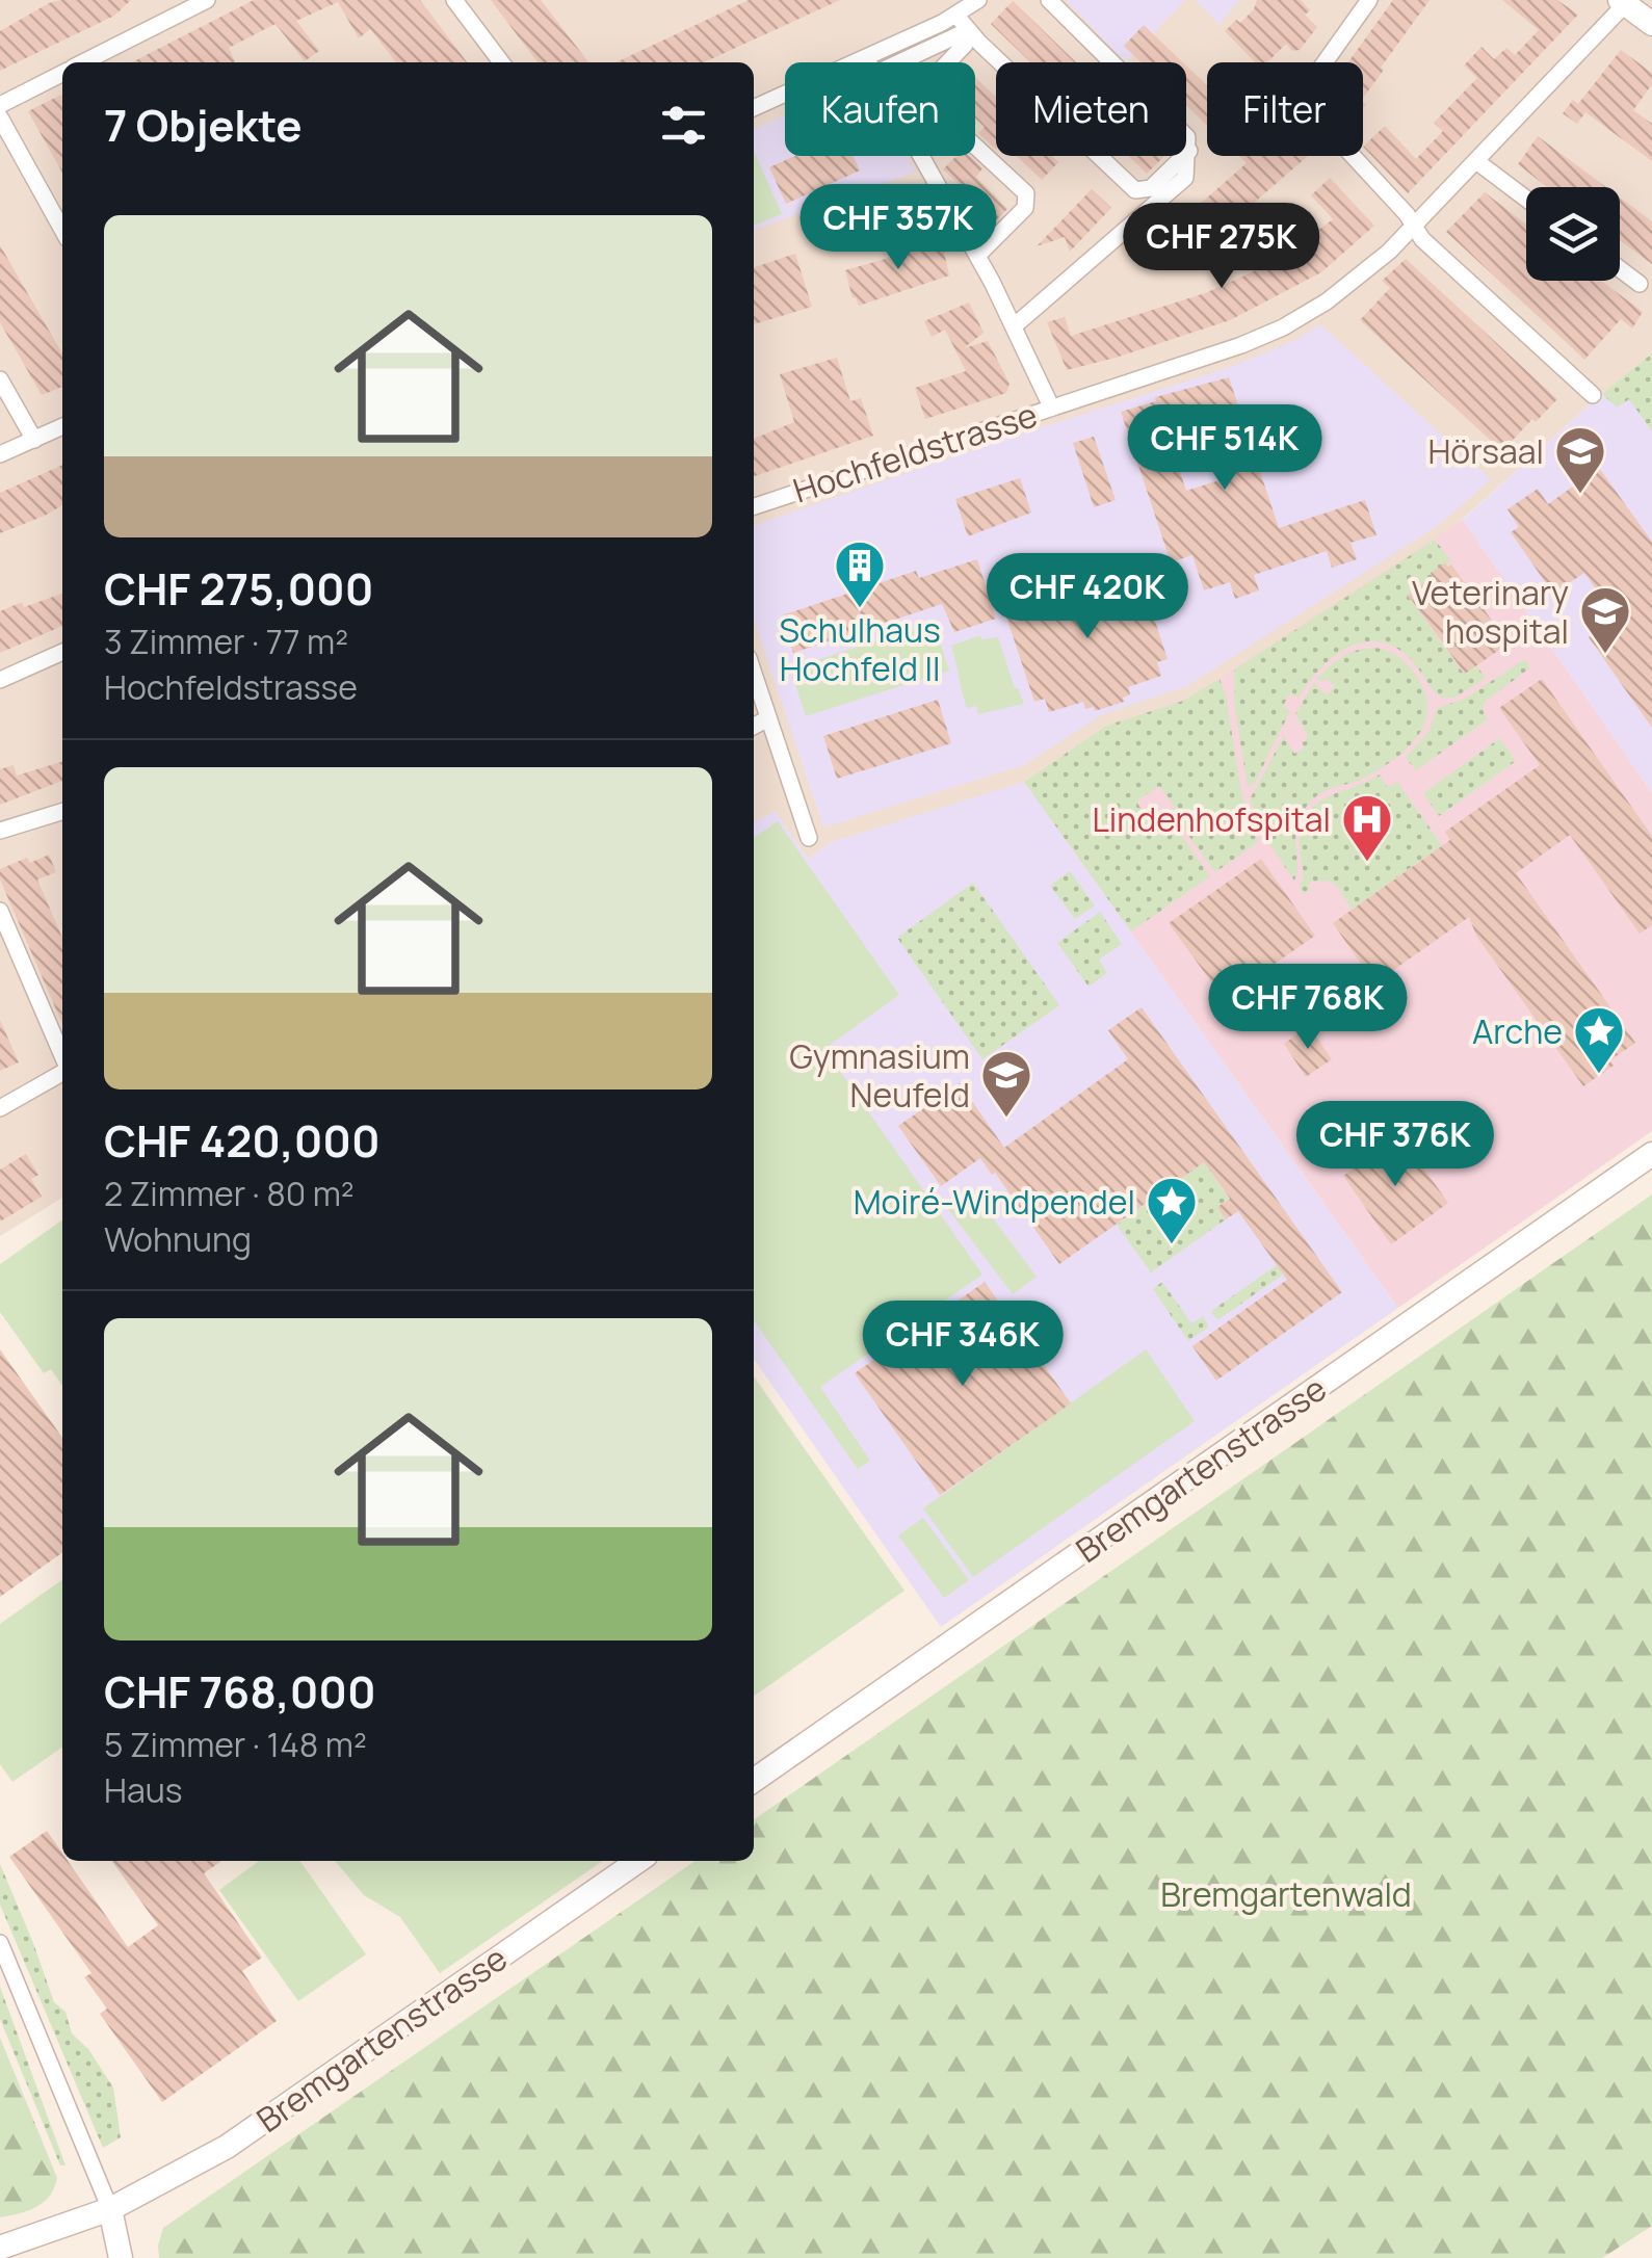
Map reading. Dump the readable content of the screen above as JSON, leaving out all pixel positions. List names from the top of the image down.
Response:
{
  "streets": {
    "main road": ["Bremgartenstrasse"],
    "street": ["Hochfeldstrasse"]
  },
  "parks": ["Bremgartenwald"],
  "places": {
    "school or university": ["Hörsaal", "Veterinary hospital", "Gymnasium Neufeld"],
    "building": ["Schulhaus Hochfeld II"],
    "hospital": ["Lindenhofspital"],
    "place": ["Arche", "Moiré-Windpendel"]
  },
  "page": {
    "chip": ["Kaufen", "Mieten", "Filter"],
    "heading": "7 Objekte",
    "price": [
      "CHF 357K",
      "CHF 275K",
      "CHF 514K",
      "CHF 420K",
      "CHF 768K",
      "CHF 376K",
      "CHF 346K"
    ],
    "list": [
      {
        "name": "CHF 275,000",
        "note": "3 Zimmer · 77 m² · Hochfeldstrasse"
      },
      {
        "name": "CHF 420,000",
        "note": "2 Zimmer · 80 m² · Wohnung"
      },
      {
        "name": "CHF 768,000",
        "note": "5 Zimmer · 148 m² · Haus"
      }
    ]
  }
}
